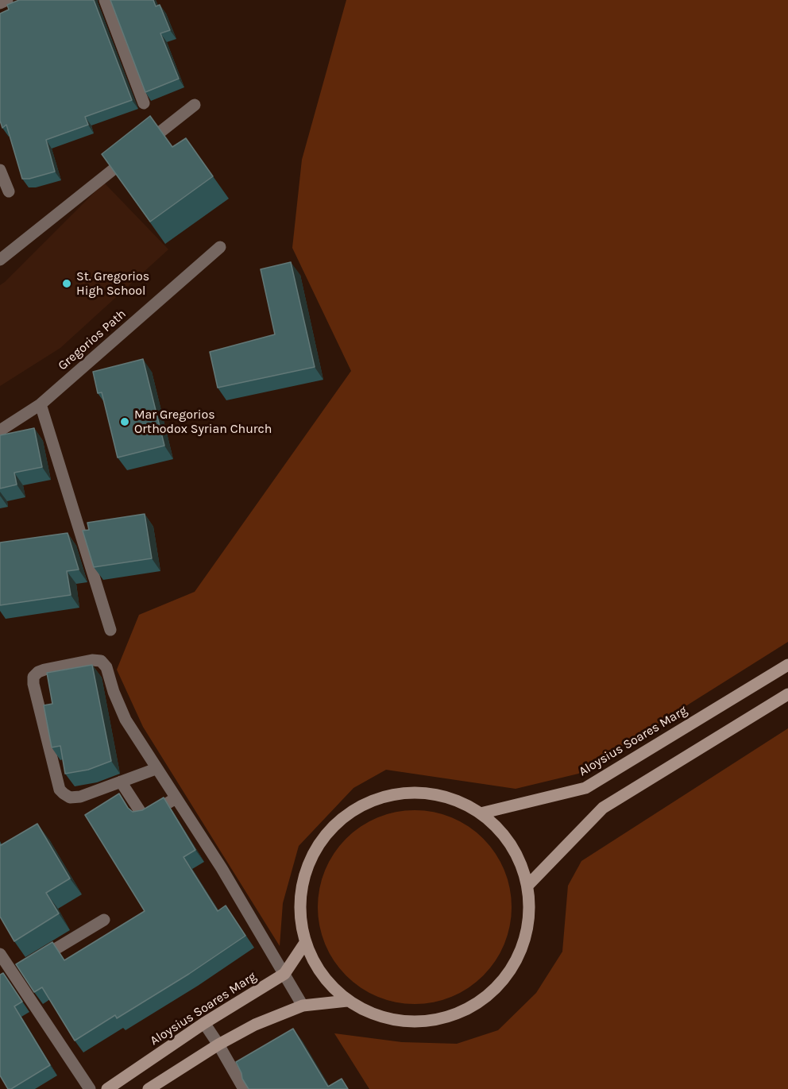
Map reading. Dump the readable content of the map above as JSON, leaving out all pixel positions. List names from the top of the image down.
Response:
{
  "streets": {
    "main road": ["Aloysius Soares Marg"],
    "street": ["Gregorios Path"]
  },
  "places": ["St. Gregorios High School", "Mar Gregorios Orthodox Syrian Church"]
}
